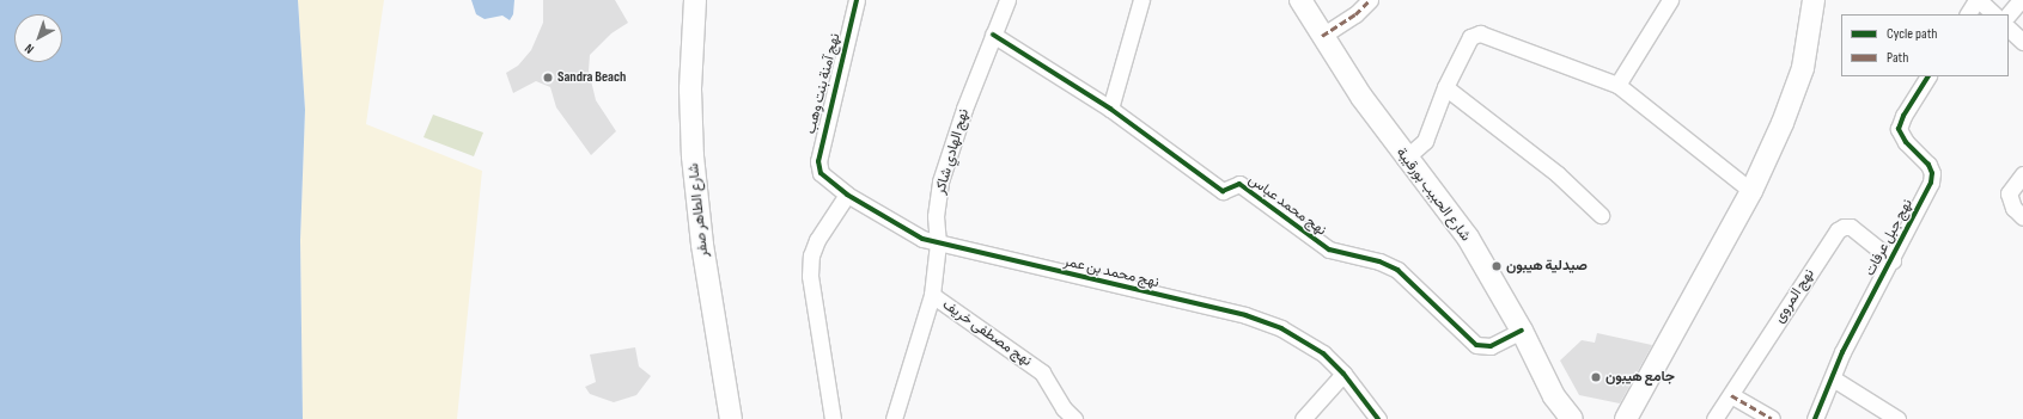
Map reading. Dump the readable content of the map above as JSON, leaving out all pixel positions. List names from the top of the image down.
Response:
{
  "streets": {
    "main road": ["شارع الحبيب بورقيبة", "شارع الطاهر صفر"],
    "street": [
      "نهج آمنة بنت وهب",
      "نهج الهادي شاكر",
      "نهج محمد عباس",
      "نهج جبل عرفات",
      "نهج محمد بن عمر",
      "نهج المروى",
      "نهج مصطفى خريف"
    ]
  },
  "crossings": [
    ["نهج آمنة بنت وهب", "نهج محمد بن عمر"],
    ["نهج الهادي شاكر", "نهج محمد عباس"],
    ["نهج الهادي شاكر", "نهج محمد بن عمر"],
    ["نهج الهادي شاكر", "نهج مصطفى خريف"],
    ["شارع الحبيب بورقيبة", "نهج محمد عباس"],
    ["نهج جبل عرفات", "نهج المروى"]
  ],
  "places": ["Sandra Beach", "صيدلية هيبون", "جامع هيبون"],
  "legend": ["Cycle path", "Path"],
  "north": "bottom left"
}
